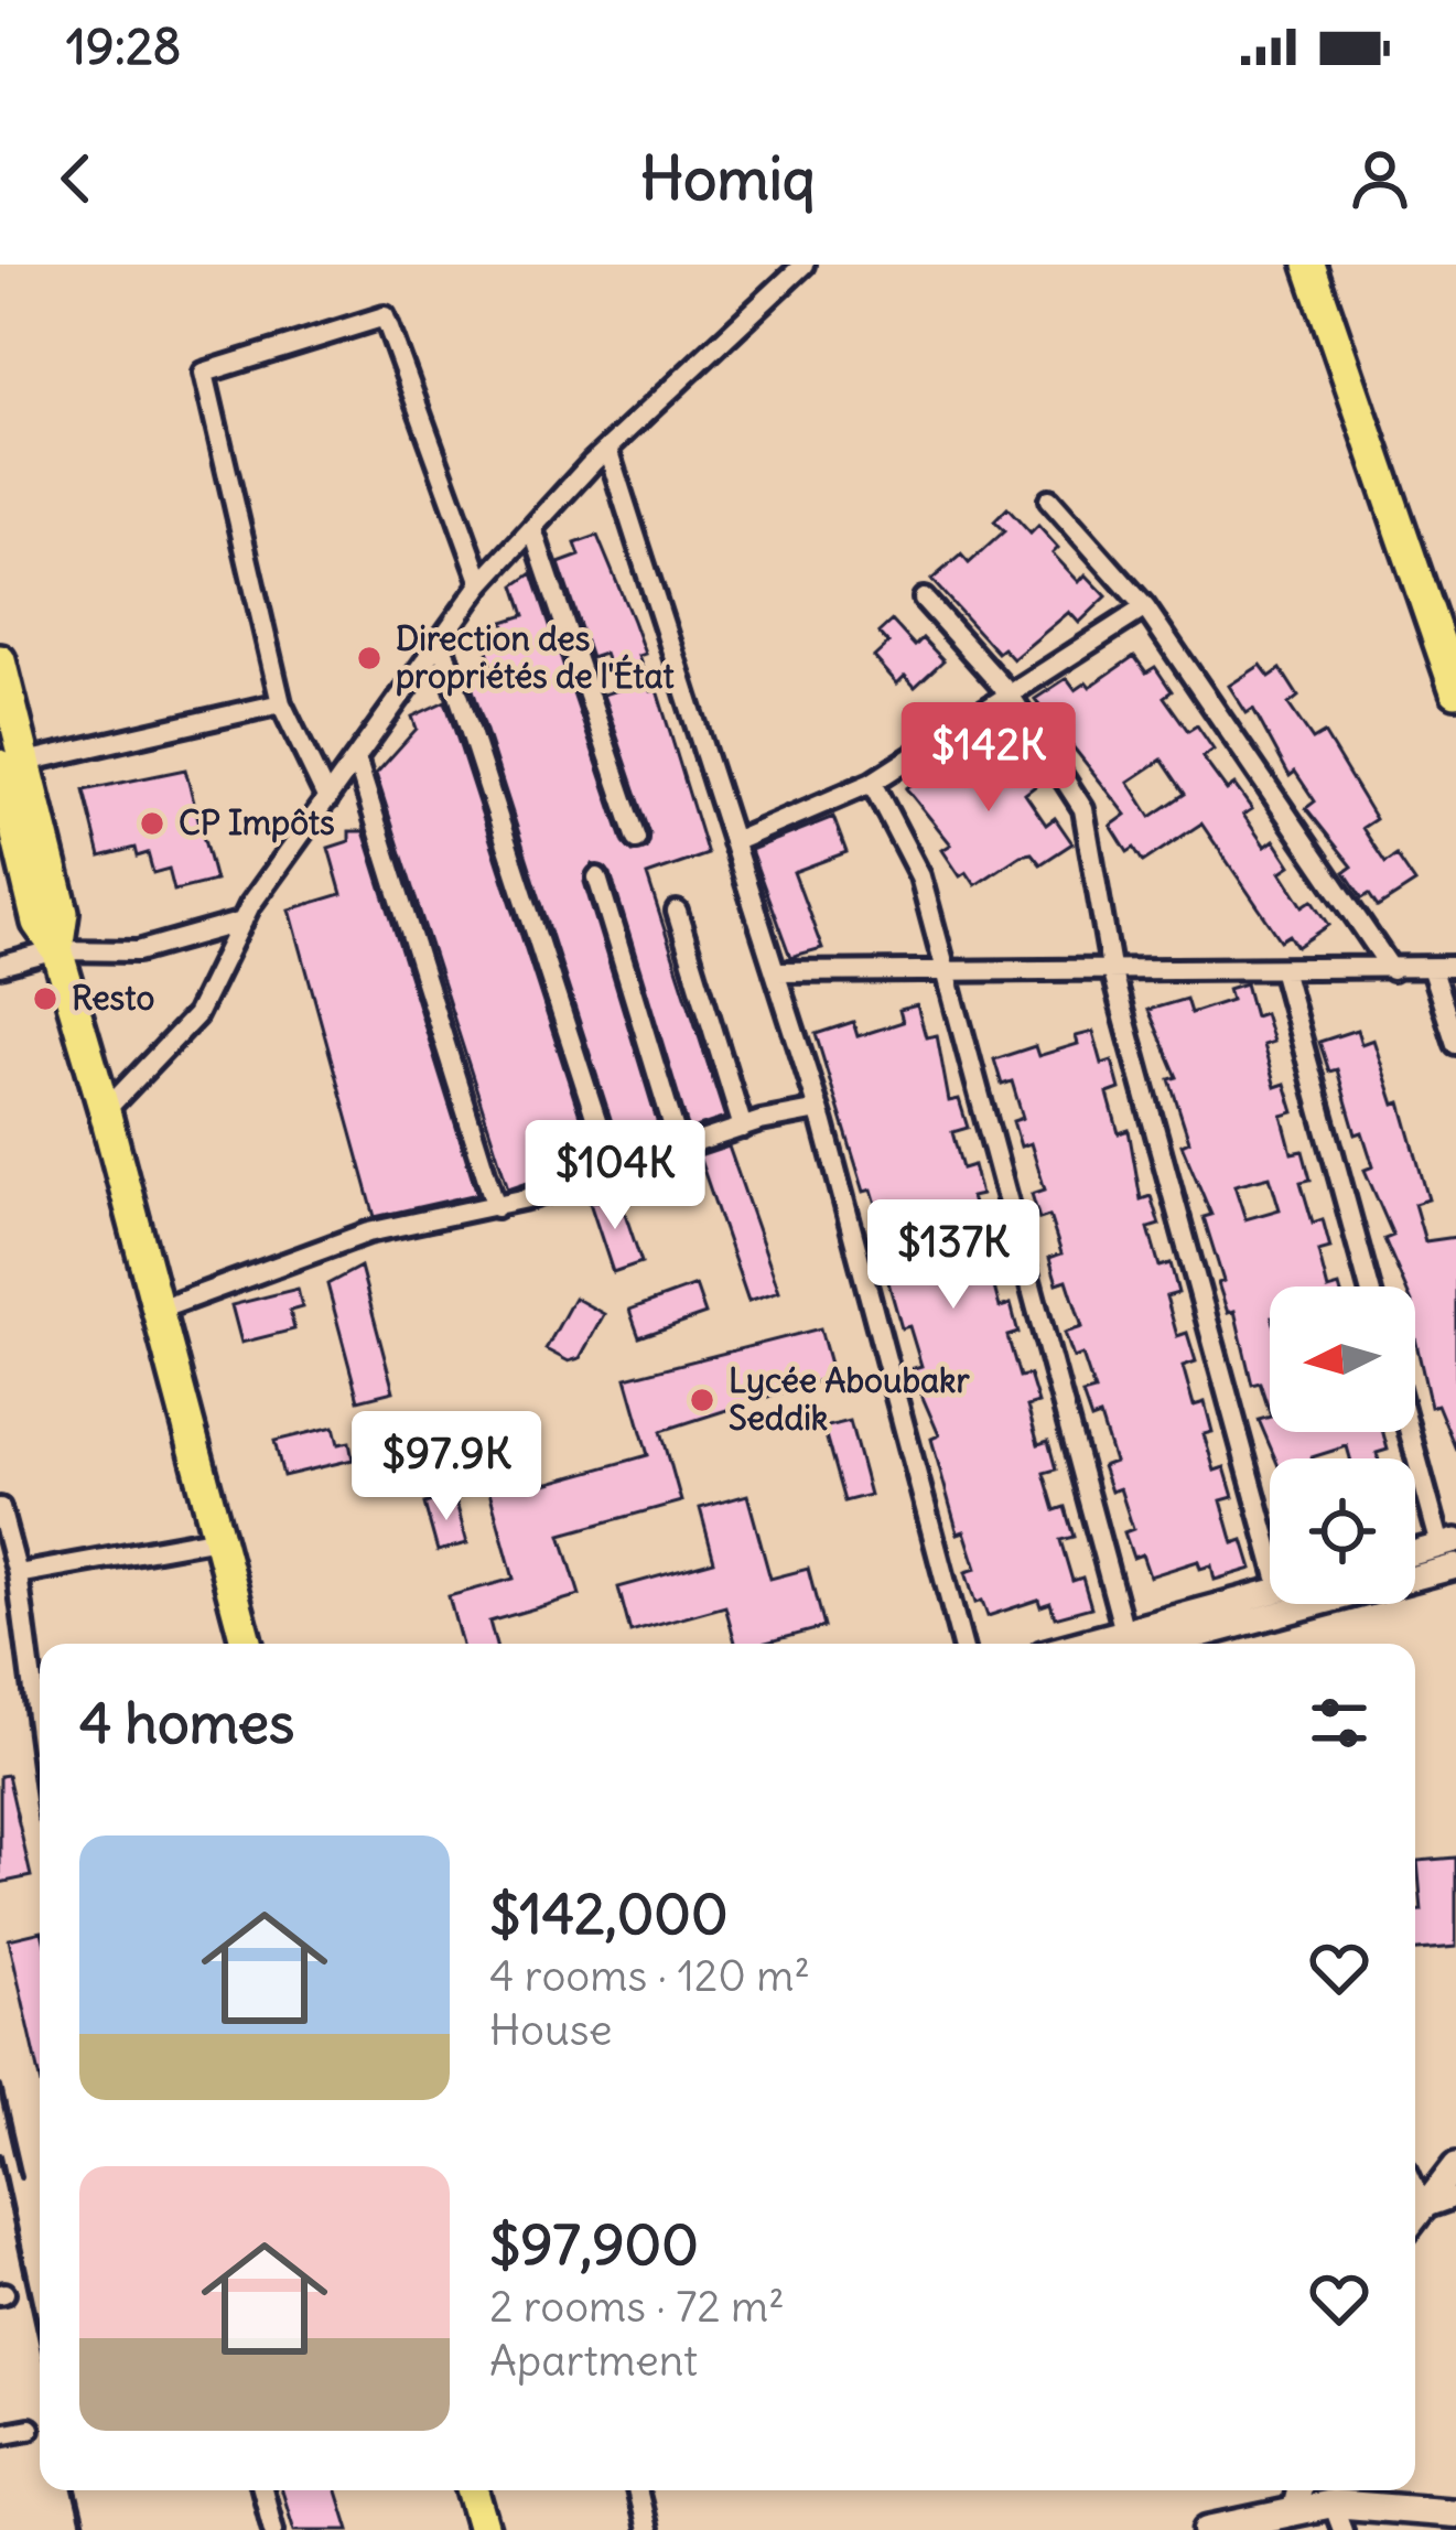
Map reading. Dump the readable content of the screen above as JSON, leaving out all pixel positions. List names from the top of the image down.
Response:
{
  "places": [
    "Direction des propriétés de l'État",
    "CP Impôts",
    "Resto",
    "Lycée Aboubakr Seddik"
  ],
  "north": "left",
  "page": {
    "status": "19:28",
    "header": "Homiq",
    "price": [
      "$142K",
      "$104K",
      "$137K",
      "$97.9K"
    ],
    "heading": "4 homes",
    "list": [
      {
        "name": "$142,000",
        "note": "4 rooms · 120 m² · House"
      },
      {
        "name": "$97,900",
        "note": "2 rooms · 72 m² · Apartment"
      }
    ]
  }
}
